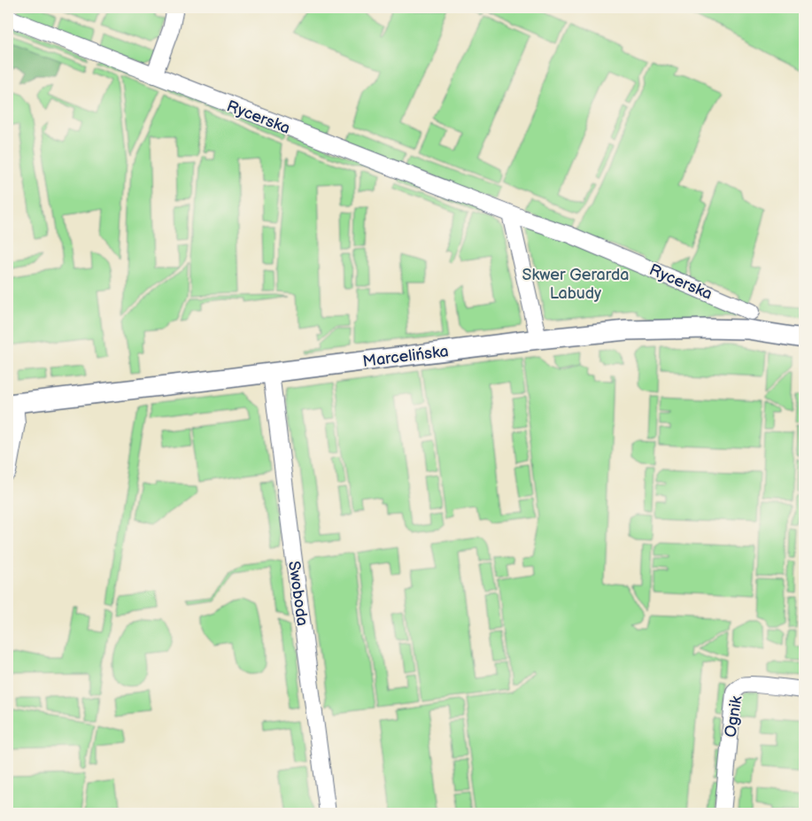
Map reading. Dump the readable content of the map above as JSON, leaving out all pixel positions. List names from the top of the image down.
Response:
{
  "streets": {
    "street": [
      "Rycerska",
      "Marcelińska",
      "Swoboda",
      "Ognik"
    ]
  },
  "crossings": [
    ["Marcelińska", "Swoboda"]
  ],
  "parks": ["Skwer Gerarda Labudy"]
}
